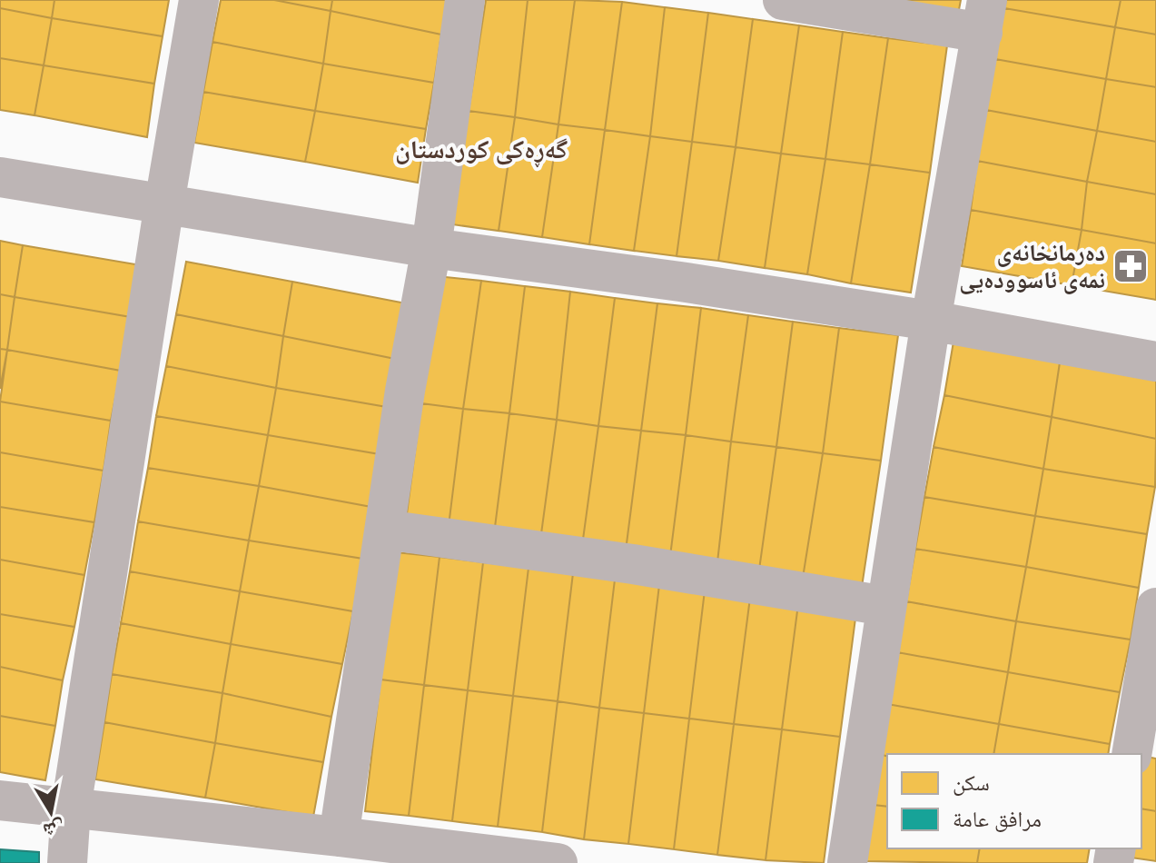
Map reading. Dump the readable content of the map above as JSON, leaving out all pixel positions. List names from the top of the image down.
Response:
{
  "districts": ["گەڕەکی کوردستان"],
  "places": {
    "pharmacy": ["دەرمانخانەی نمەی ئاسوودەیی"]
  },
  "legend": ["سكن", "مرافق عامة"],
  "north": "bottom"
}
